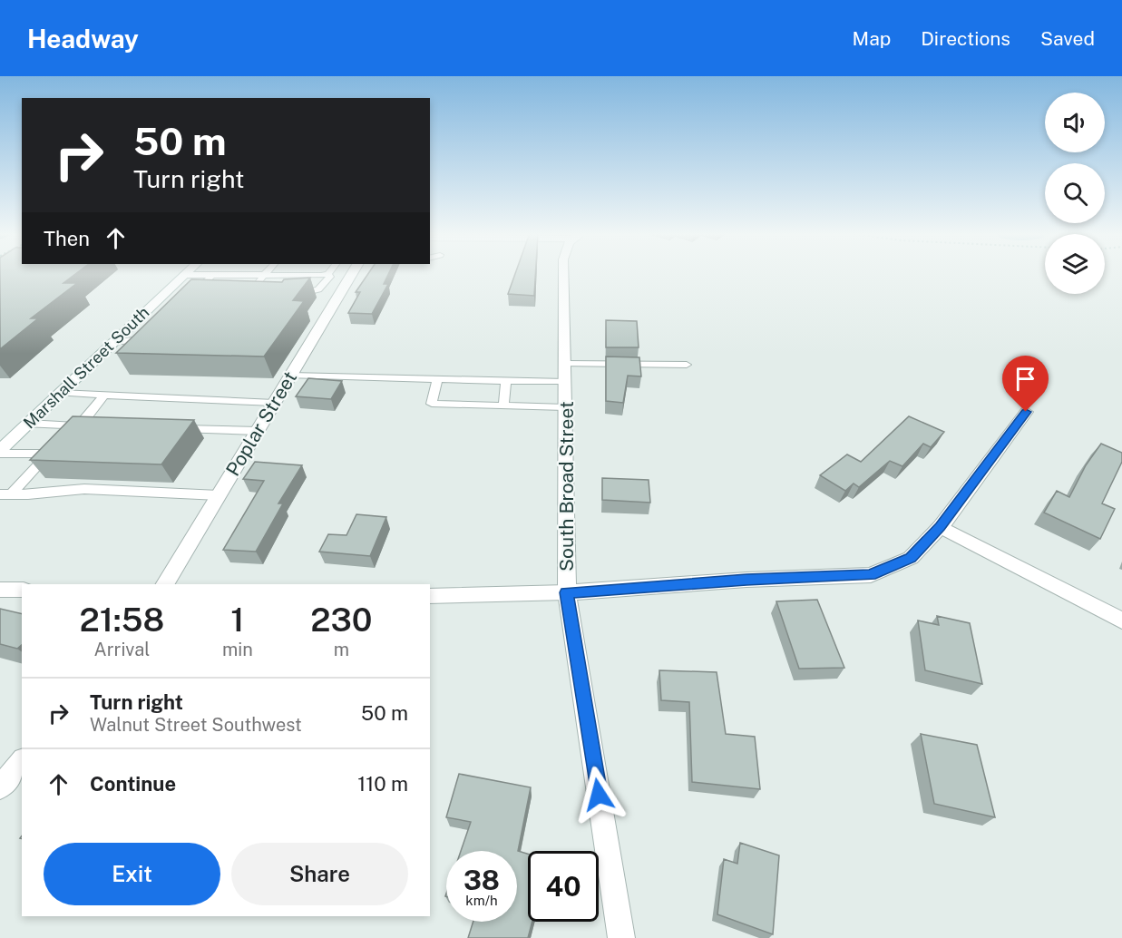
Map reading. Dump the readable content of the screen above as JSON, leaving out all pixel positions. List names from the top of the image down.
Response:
{
  "streets": {
    "street": ["Marshall Street South", "Poplar Street", "South Broad Street"]
  },
  "page": {
    "header": "Headway",
    "nav": ["Map", "Directions", "Saved"],
    "turn": ["50 m", "Turn right"],
    "then": "Then",
    "eta": [
      "21:58",
      "Arrival",
      "1",
      "min",
      "230",
      "m"
    ],
    "list": [
      {
        "name": "Turn right",
        "note": "Walnut Street Southwest",
        "value": "50 m"
      },
      {
        "name": "Continue",
        "value": "110 m"
      }
    ],
    "buttons": ["Exit", "Share"],
    "speed": "38 km/h",
    "limit": "40"
  }
}
